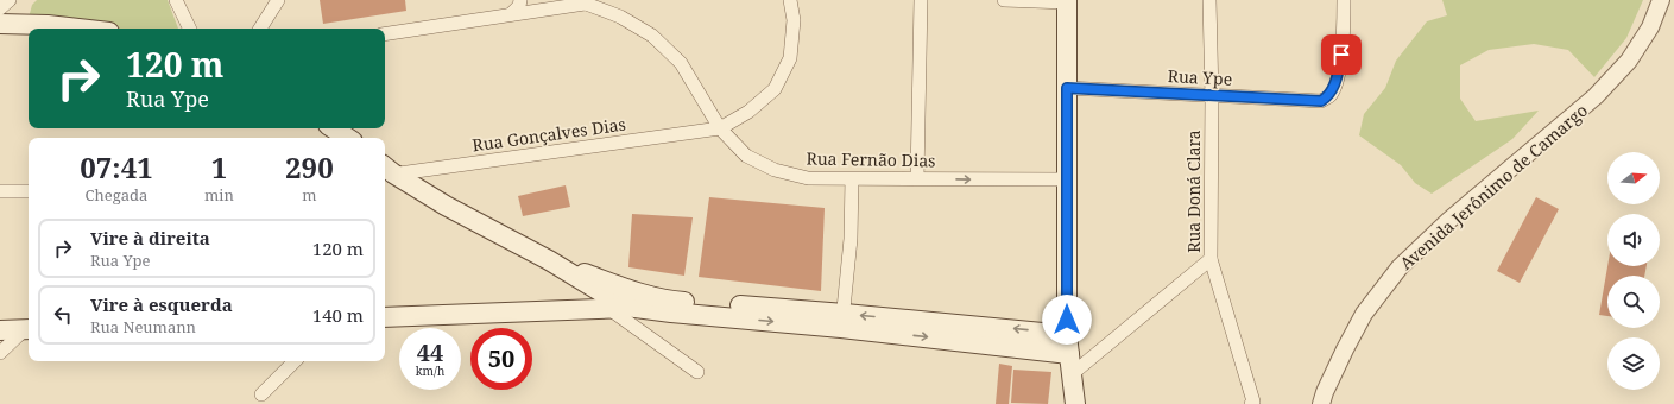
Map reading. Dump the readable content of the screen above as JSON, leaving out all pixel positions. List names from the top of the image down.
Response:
{
  "streets": {
    "street": [
      "Rua Ype",
      "Rua Gonçalves Dias",
      "Rua Fernão Dias",
      "Avenida Jerônimo de Camargo",
      "Rua Doná Clara"
    ]
  },
  "crossings": [
    ["Rua Ype", "Rua Doná Clara"],
    ["Rua Gonçalves Dias", "Rua Fernão Dias"]
  ],
  "north": "right",
  "page": {
    "turn": ["120 m", "Rua Ype"],
    "eta": [
      "07:41",
      "Chegada",
      "1",
      "min",
      "290",
      "m"
    ],
    "list": [
      {
        "name": "Vire à direita",
        "note": "Rua Ype",
        "value": "120 m"
      },
      {
        "name": "Vire à esquerda",
        "note": "Rua Neumann",
        "value": "140 m"
      }
    ],
    "speed": "44 km/h",
    "limit": "50"
  }
}
